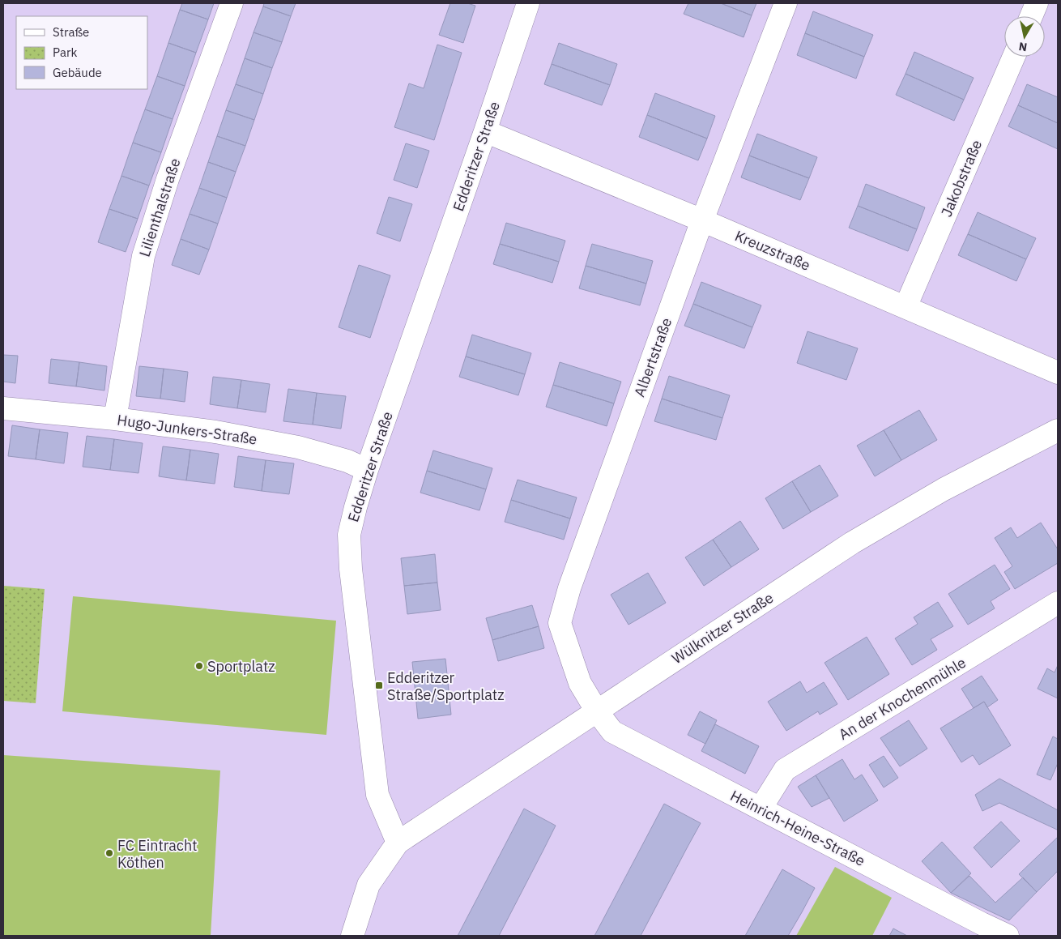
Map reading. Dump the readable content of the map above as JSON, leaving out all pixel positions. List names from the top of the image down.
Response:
{
  "streets": {
    "street": [
      "Edderitzer Straße",
      "Jakobstraße",
      "Lilienthalstraße",
      "Kreuzstraße",
      "Albertstraße",
      "Hugo-Junkers-Straße",
      "Wülknitzer Straße",
      "An der Knochenmühle",
      "Heinrich-Heine-Straße"
    ]
  },
  "crossings": [
    ["Edderitzer Straße", "Kreuzstraße"],
    ["Edderitzer Straße", "Hugo-Junkers-Straße"],
    ["Edderitzer Straße", "Wülknitzer Straße"],
    ["Jakobstraße", "Kreuzstraße"],
    ["Lilienthalstraße", "Hugo-Junkers-Straße"],
    ["Kreuzstraße", "Albertstraße"],
    ["Albertstraße", "Wülknitzer Straße"],
    ["Albertstraße", "Heinrich-Heine-Straße"],
    ["Wülknitzer Straße", "Heinrich-Heine-Straße"],
    ["An der Knochenmühle", "Heinrich-Heine-Straße"]
  ],
  "places": {
    "other": ["Sportplatz", "FC Eintracht Köthen"],
    "transit": ["Edderitzer Straße/Sportplatz"]
  },
  "legend": ["Straße", "Park", "Gebäude"],
  "north": "bottom"
}
